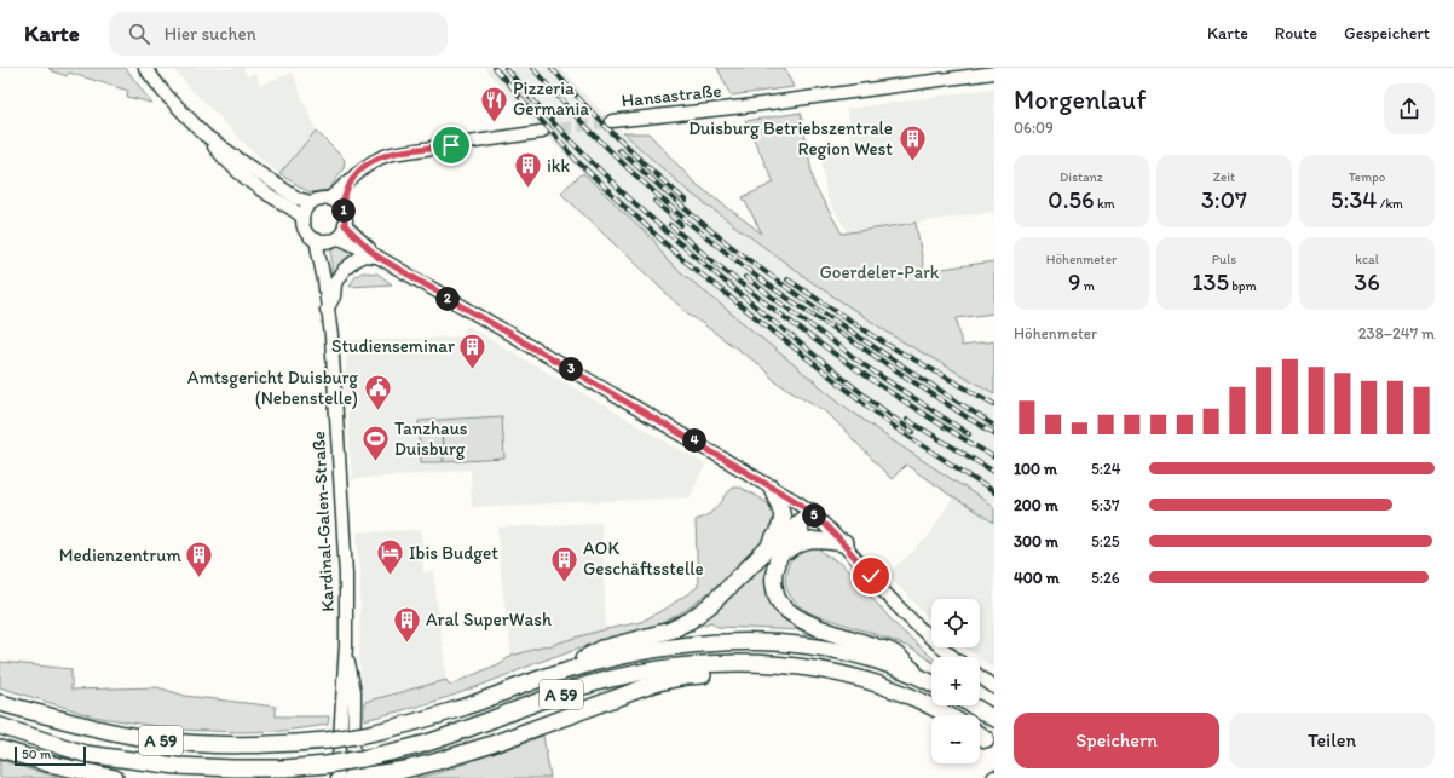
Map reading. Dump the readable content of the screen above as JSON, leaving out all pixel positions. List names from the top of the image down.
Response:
{
  "streets": {
    "highway": ["A 59"],
    "main road": ["Hansastraße", "Kardinal-Galen-Straße"]
  },
  "parks": ["Goerdeler-Park"],
  "places": {
    "restaurant": ["Pizzeria Germania"],
    "building": [
      "Duisburg Betriebszentrale Region West",
      "ikk",
      "Studienseminar",
      "Medienzentrum",
      "AOK Geschäftsstelle",
      "Aral SuperWash"
    ],
    "public building": ["Amtsgericht Duisburg (Nebenstelle)"],
    "sports": ["Tanzhaus Duisburg"],
    "hotel": ["Ibis Budget"]
  },
  "scale_bar": "50 m",
  "page": {
    "header": "Karte",
    "search": "Hier suchen",
    "nav": ["Karte", "Route", "Gespeichert"],
    "heading": ["Morgenlauf", "06:09"],
    "stats": [
      ["Distanz", "0.56 km"],
      ["Zeit", "3:07"],
      ["Tempo", "5:34 /km"],
      ["Höhenmeter", "9 m"],
      ["Puls", "135 bpm"],
      ["kcal", "36"]
    ],
    "pins": [
      "1",
      "2",
      "3",
      "4",
      "5"
    ],
    "chart": ["Höhenmeter", "238–247 m"],
    "list": [
      {
        "name": "100 m",
        "note": "5:24"
      },
      {
        "name": "200 m",
        "note": "5:37"
      },
      {
        "name": "300 m",
        "note": "5:25"
      },
      {
        "name": "400 m",
        "note": "5:26"
      }
    ],
    "map_buttons": ["+", "−"],
    "buttons": ["Speichern", "Teilen"],
    "scale": "50 m"
  }
}
